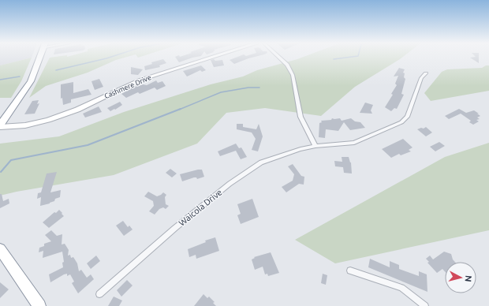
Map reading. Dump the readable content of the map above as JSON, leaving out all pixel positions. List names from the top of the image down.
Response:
{
  "streets": {
    "street": ["Cashmere Drive", "Waicola Drive"]
  },
  "north": "right"
}
